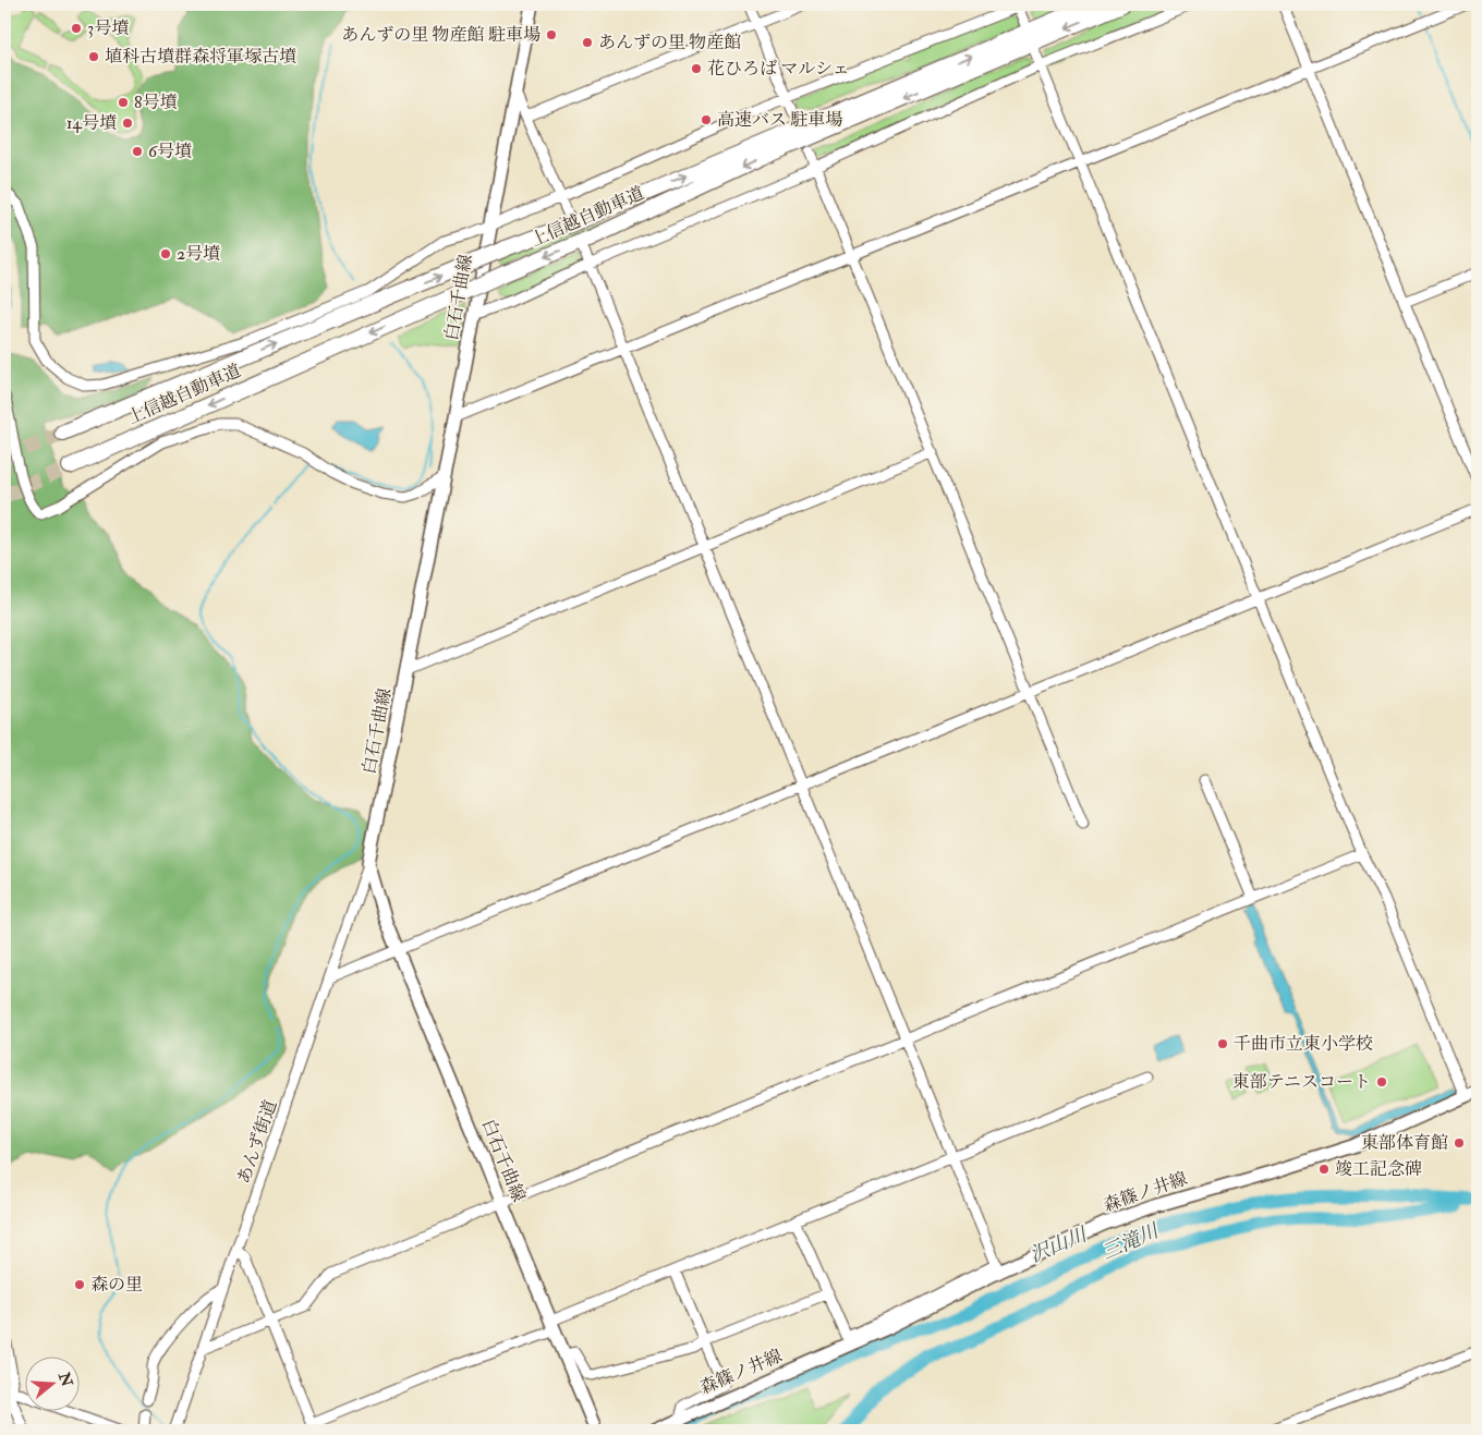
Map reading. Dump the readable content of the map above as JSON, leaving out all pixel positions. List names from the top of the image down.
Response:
{
  "streets": {
    "highway": ["上信越自動車道"],
    "main road": ["白石千曲線", "森篠ノ井線"],
    "street": ["あんず街道"]
  },
  "crossings": [
    ["白石千曲線", "あんず街道"]
  ],
  "water": ["三滝川", "沢山川"],
  "places": [
    "3号墳",
    "あんずの里 物産館 駐車場",
    "あんずの里 物産館",
    "埴科古墳群森将軍塚古墳",
    "花ひろば マルシェ",
    "8号墳",
    "高速バス 駐車場",
    "14号墳",
    "6号墳",
    "2号墳",
    "千曲市立東小学校",
    "東部テニスコート",
    "東部体育館",
    "竣工記念碑",
    "森の里"
  ],
  "north": "right"
}
